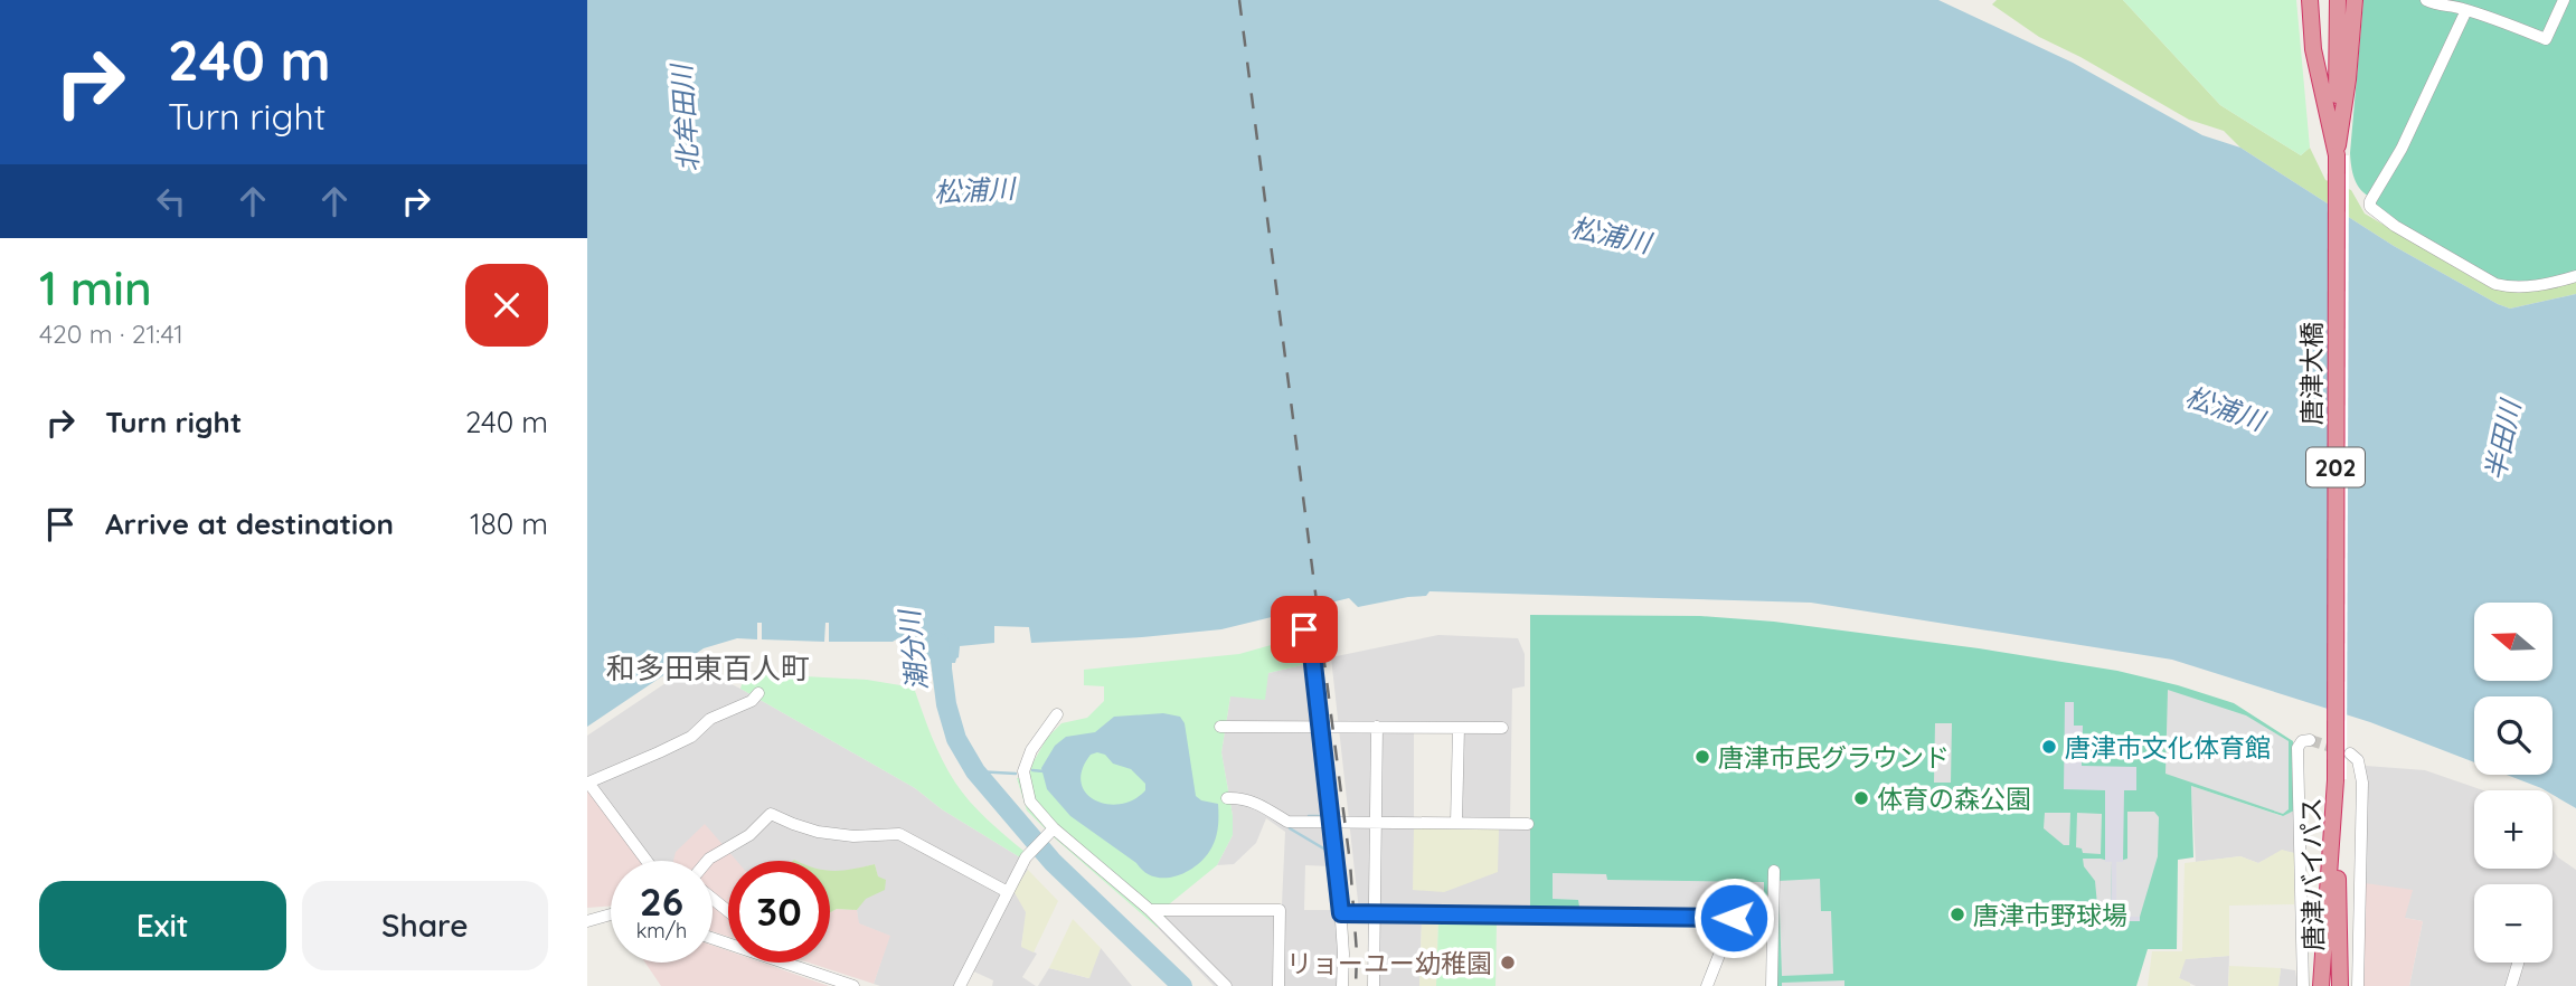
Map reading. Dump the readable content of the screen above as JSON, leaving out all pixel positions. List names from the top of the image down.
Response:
{
  "streets": {
    "highway": ["唐津大橋", "202", "唐津バイパス"]
  },
  "crossings": [
    ["唐津大橋", "202"],
    ["唐津大橋", "唐津バイパス"]
  ],
  "districts": ["和多田東百人町"],
  "water": [
    "北牟田川",
    "松浦川",
    "半田川",
    "潮分川"
  ],
  "places": [
    "唐津市文化体育館",
    "唐津市民グラウンド",
    "体育の森公園",
    "唐津市野球場",
    "リョーユー幼稚園"
  ],
  "north": "left",
  "page": {
    "turn": ["240 m", "Turn right"],
    "heading": ["1 min", "420 m · 21:41"],
    "list": [
      {
        "name": "Turn right",
        "value": "240 m"
      },
      {
        "name": "Arrive at destination",
        "value": "180 m"
      }
    ],
    "map_buttons": ["+", "−"],
    "speed": "26 km/h",
    "limit": "30",
    "buttons": ["Exit", "Share"]
  }
}
